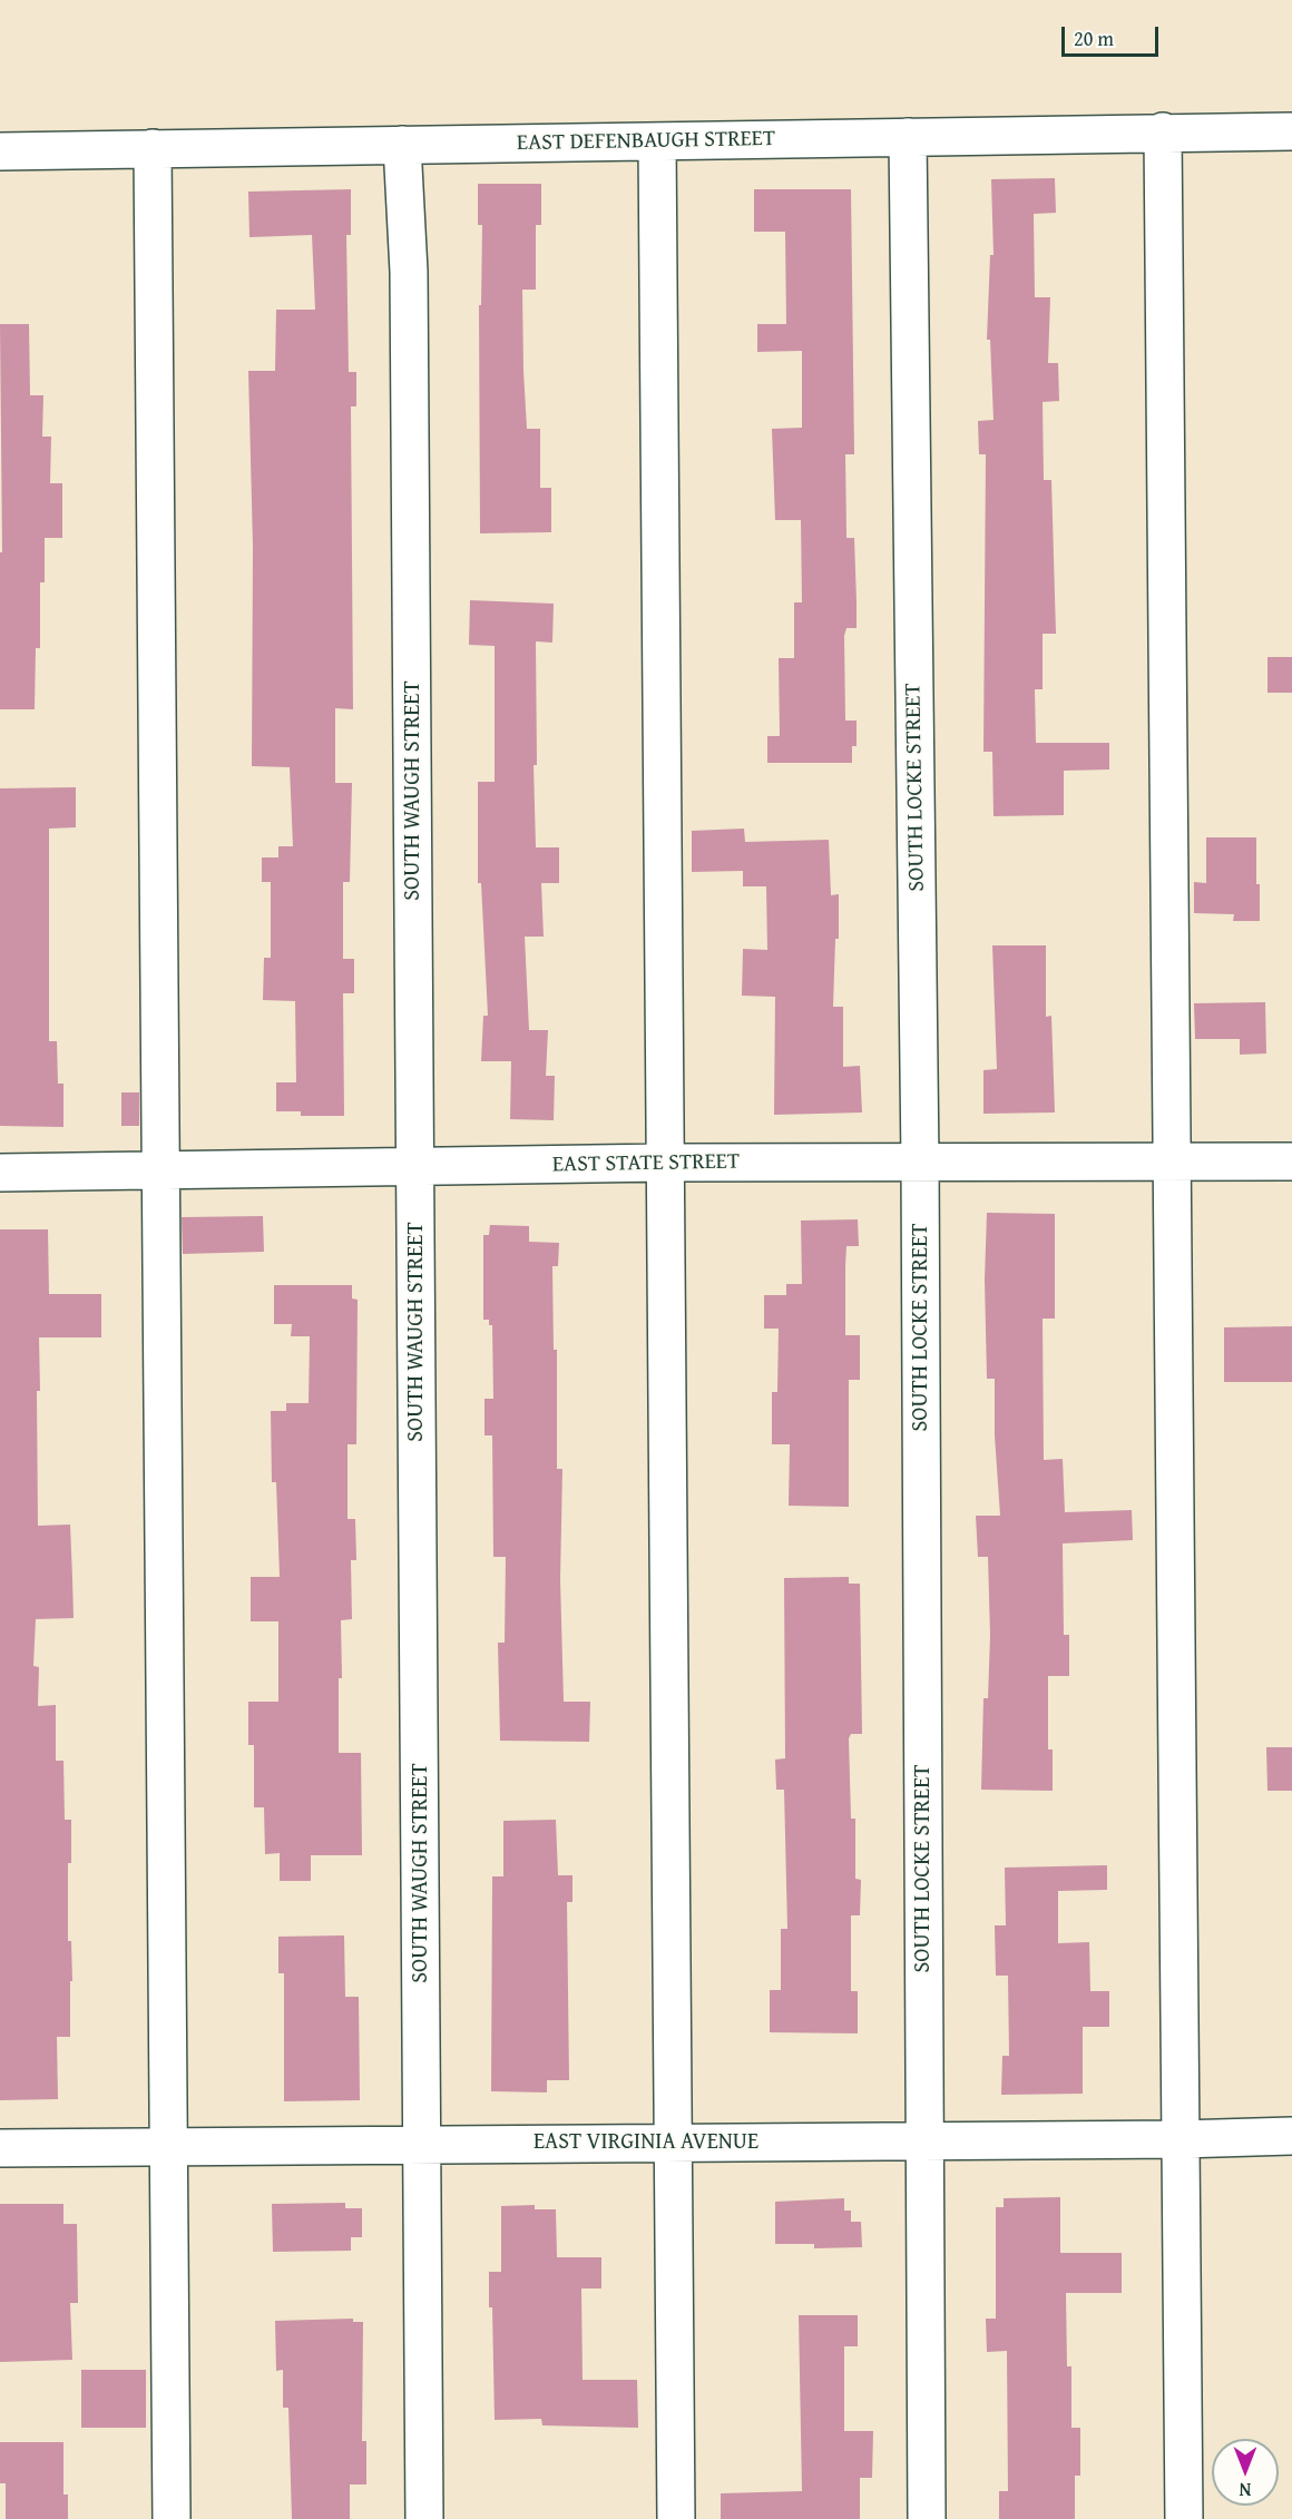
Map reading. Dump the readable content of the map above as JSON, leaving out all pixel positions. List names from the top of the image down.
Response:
{
  "streets": {
    "street": [
      "EAST DEFENBAUGH STREET",
      "SOUTH LOCKE STREET",
      "SOUTH WAUGH STREET",
      "EAST STATE STREET",
      "EAST VIRGINIA AVENUE"
    ]
  },
  "crossings": [
    ["EAST DEFENBAUGH STREET", "SOUTH LOCKE STREET"],
    ["EAST DEFENBAUGH STREET", "SOUTH WAUGH STREET"],
    ["SOUTH LOCKE STREET", "EAST STATE STREET"],
    ["SOUTH LOCKE STREET", "EAST VIRGINIA AVENUE"],
    ["SOUTH WAUGH STREET", "EAST STATE STREET"],
    ["SOUTH WAUGH STREET", "EAST VIRGINIA AVENUE"]
  ],
  "scale_bar": "20 m",
  "north": "bottom"
}
